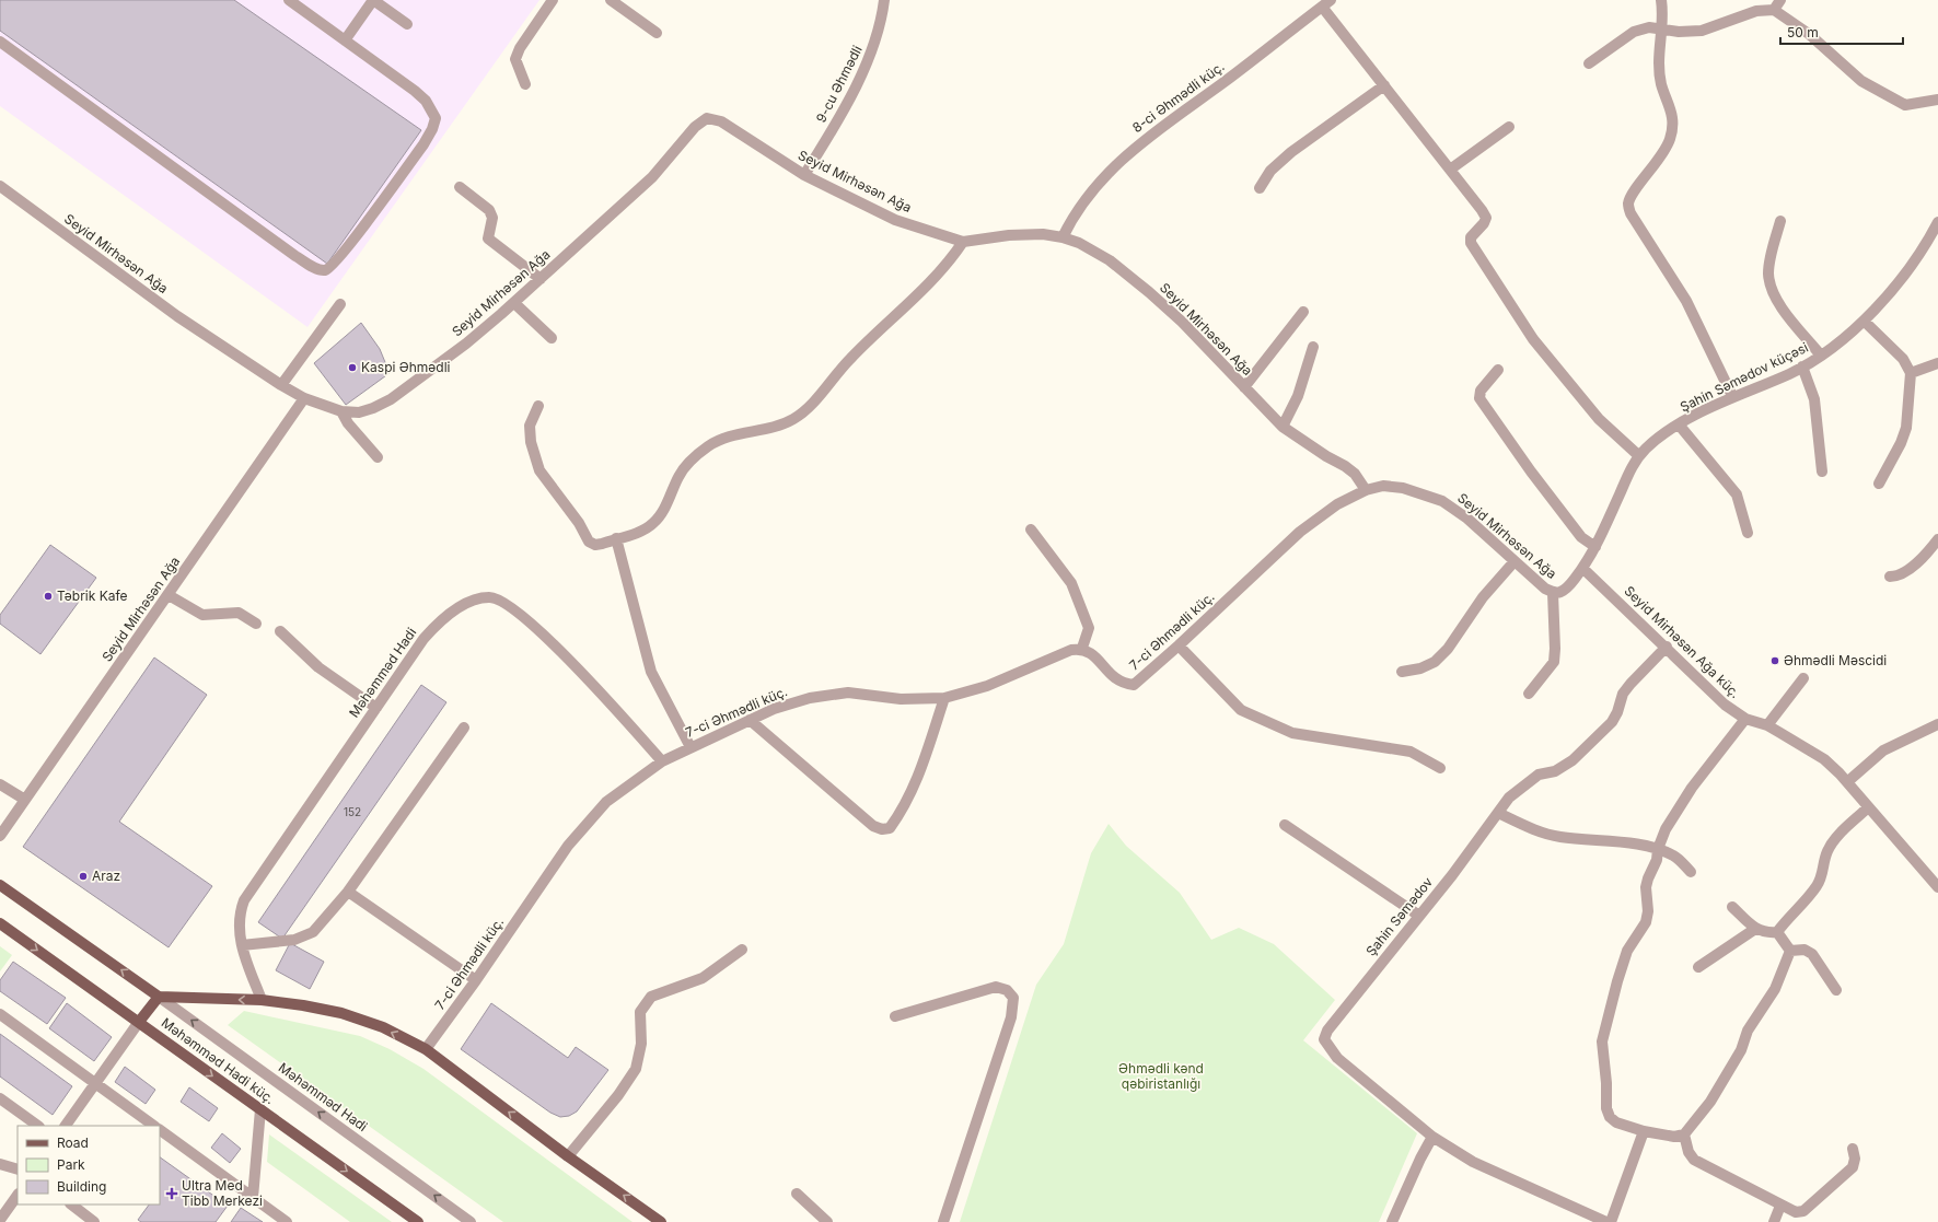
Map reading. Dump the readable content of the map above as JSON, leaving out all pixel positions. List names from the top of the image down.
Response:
{
  "streets": {
    "main road": ["Məhəmməd Hadi küç."],
    "street": [
      "9-cu Əhmədli",
      "8-ci Əhmədli küç.",
      "Seyid Mirhəsən Ağa",
      "Şahin Səmədov küçəsi",
      "7-ci Əhmədli küç.",
      "Seyid Mirhəsən Ağa küç.",
      "Məhəmməd Hadi",
      "Şahin Səmədov"
    ]
  },
  "crossings": [
    ["9-cu Əhmədli", "Seyid Mirhəsən Ağa"],
    ["8-ci Əhmədli küç.", "Seyid Mirhəsən Ağa"],
    ["Seyid Mirhəsən Ağa", "Şahin Səmədov küçəsi"],
    ["Seyid Mirhəsən Ağa", "7-ci Əhmədli küç."],
    ["Seyid Mirhəsən Ağa", "Seyid Mirhəsən Ağa küç."],
    ["Şahin Səmədov küçəsi", "Seyid Mirhəsən Ağa küç."],
    ["7-ci Əhmədli küç.", "Məhəmməd Hadi"],
    ["Seyid Mirhəsən Ağa küç.", "Şahin Səmədov"]
  ],
  "parks": ["Əhmədli kənd qəbiristanlığı"],
  "places": {
    "other": [
      "Kaspi Əhmədli",
      "Təbrik Kafe",
      "Әhmәdli Mәscidi",
      "Araz"
    ],
    "health": ["Ultra Med Tibb Merkezi"]
  },
  "house_numbers": ["152"],
  "legend": ["Road", "Park", "Building"],
  "scale_bar": "50 m"
}
